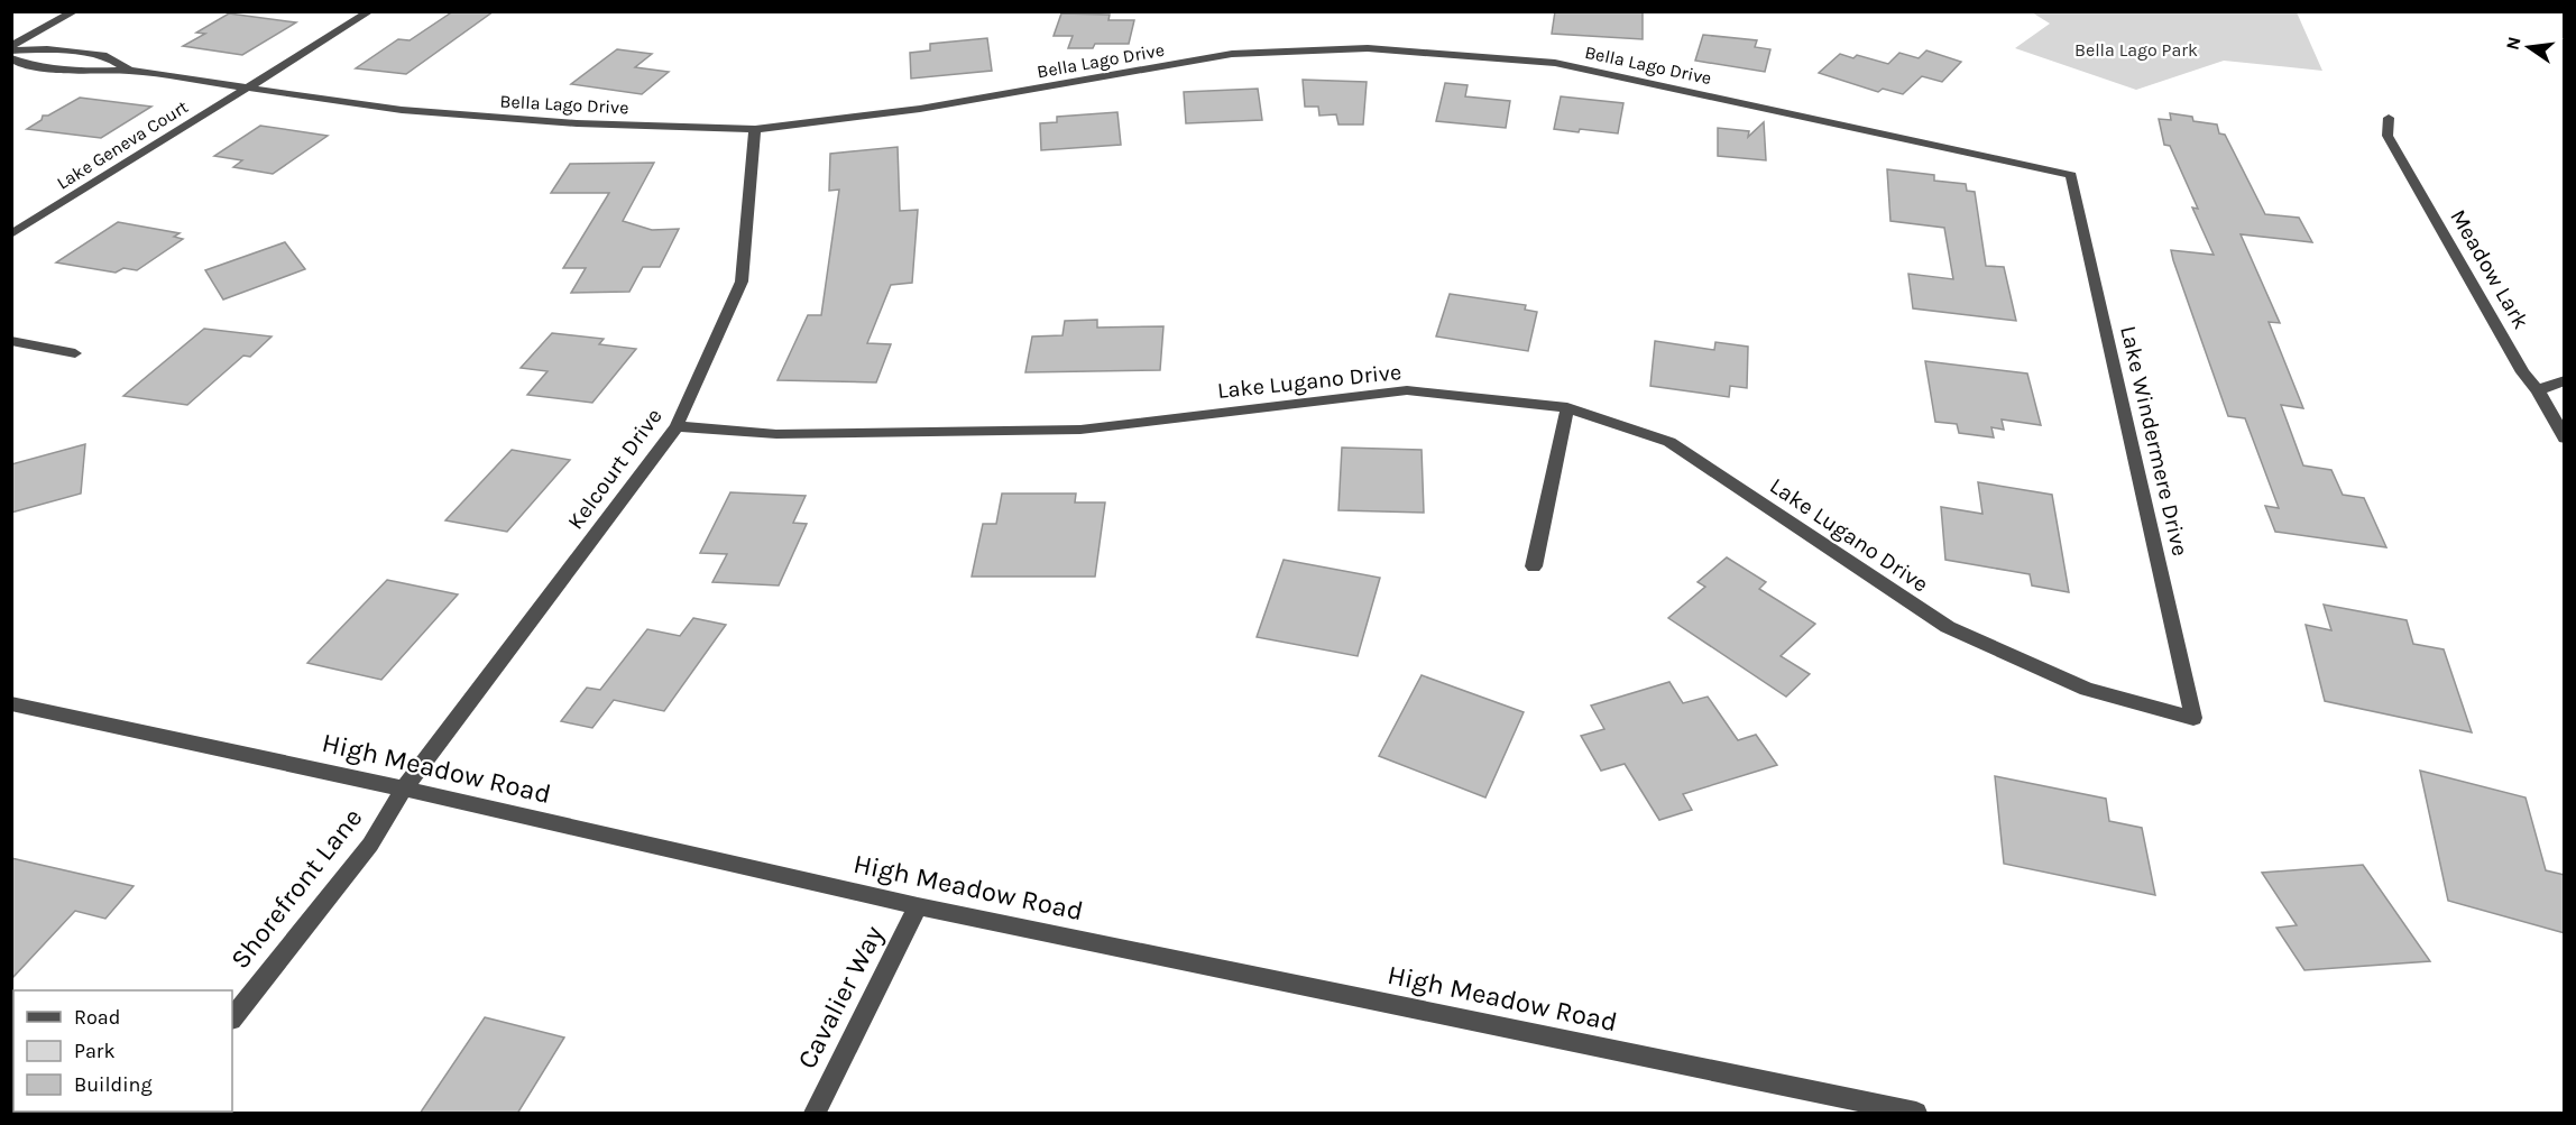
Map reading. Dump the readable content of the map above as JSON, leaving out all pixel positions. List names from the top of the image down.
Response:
{
  "streets": {
    "street": [
      "Bella Lago Drive",
      "Lake Geneva Court",
      "Meadow Lark",
      "Lake Lugano Drive",
      "Lake Windermere Drive",
      "Kelcourt Drive",
      "High Meadow Road",
      "Shorefront Lane",
      "Cavalier Way"
    ]
  },
  "crossings": [
    ["Bella Lago Drive", "Lake Geneva Court"],
    ["Bella Lago Drive", "Lake Windermere Drive"],
    ["Bella Lago Drive", "Kelcourt Drive"],
    ["Lake Lugano Drive", "Lake Windermere Drive"],
    ["Lake Lugano Drive", "Kelcourt Drive"],
    ["Kelcourt Drive", "High Meadow Road"],
    ["Kelcourt Drive", "Shorefront Lane"],
    ["High Meadow Road", "Shorefront Lane"],
    ["High Meadow Road", "Cavalier Way"]
  ],
  "parks": ["Bella Lago Park"],
  "legend": ["Road", "Park", "Building"],
  "north": "left"
}
